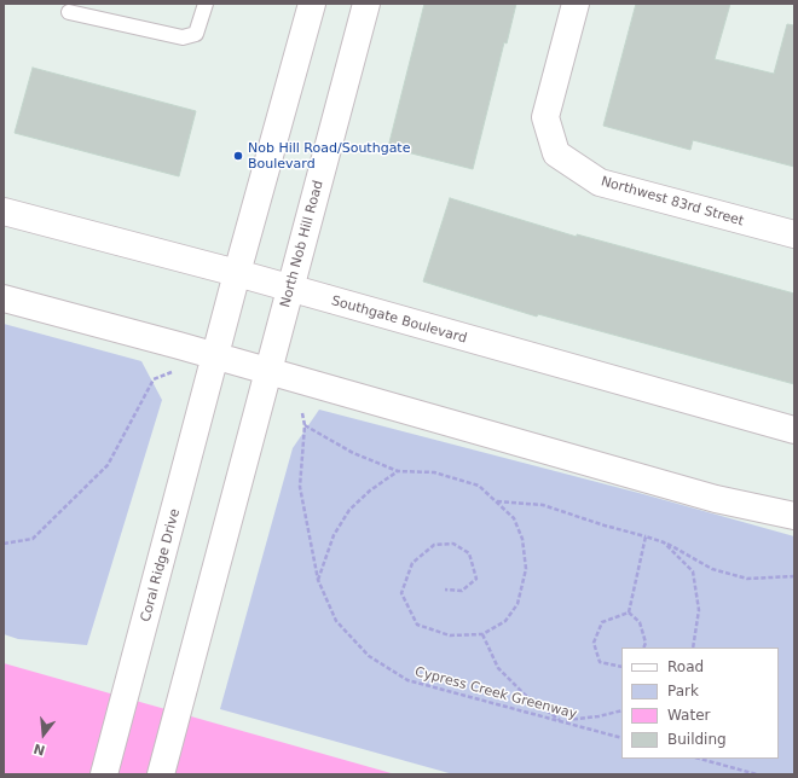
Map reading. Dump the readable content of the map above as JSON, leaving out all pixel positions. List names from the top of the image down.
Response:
{
  "streets": {
    "main road": [
      "Northwest 83rd Street",
      "North Nob Hill Road",
      "Southgate Boulevard",
      "Coral Ridge Drive"
    ],
    "path": ["Cypress Creek Greenway"]
  },
  "crossings": [
    ["North Nob Hill Road", "Southgate Boulevard"]
  ],
  "places": ["Nob Hill Road/Southgate Boulevard"],
  "legend": [
    "Road",
    "Park",
    "Water",
    "Building"
  ],
  "north": "bottom"
}
